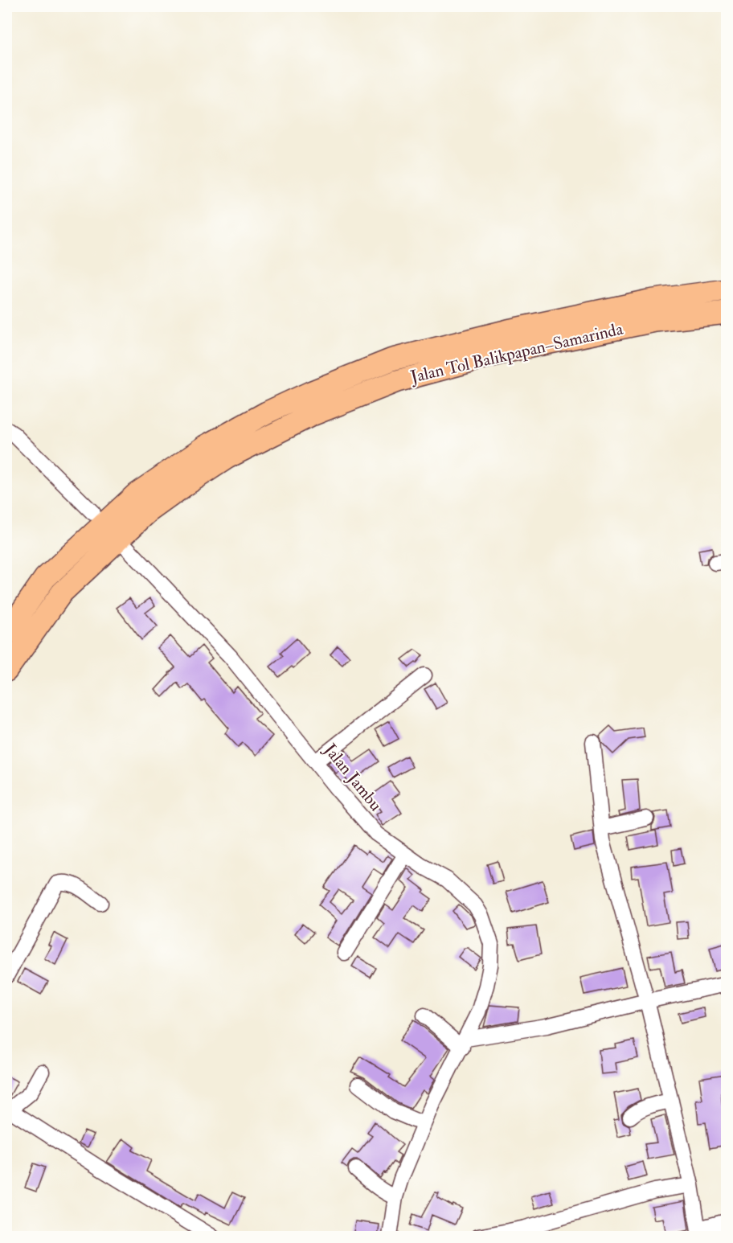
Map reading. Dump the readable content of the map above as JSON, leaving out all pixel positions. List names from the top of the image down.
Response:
{
  "streets": {
    "highway": ["Jalan Tol Balikpapan–Samarinda"],
    "street": ["Jalan Jambu"]
  }
}
